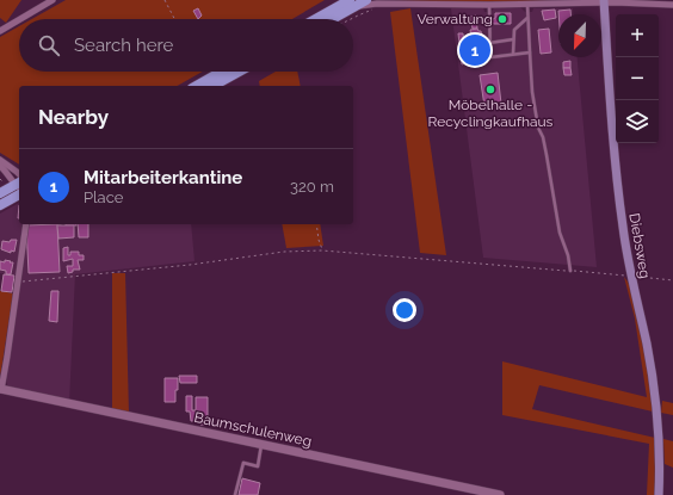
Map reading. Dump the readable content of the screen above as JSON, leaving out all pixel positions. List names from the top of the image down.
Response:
{
  "streets": {
    "main road": ["Diebsweg"],
    "street": ["Baumschulenweg"]
  },
  "places": ["Verwaltung", "Möbelhalle - Recyclingkaufhaus"],
  "north": "bottom left",
  "page": {
    "map_buttons": ["+", "−"],
    "search": "Search here",
    "pins": "1",
    "heading": "Nearby",
    "list": [
      {
        "mark": "1",
        "name": "Mitarbeiterkantine",
        "note": "Place",
        "value": "320 m"
      }
    ]
  }
}
